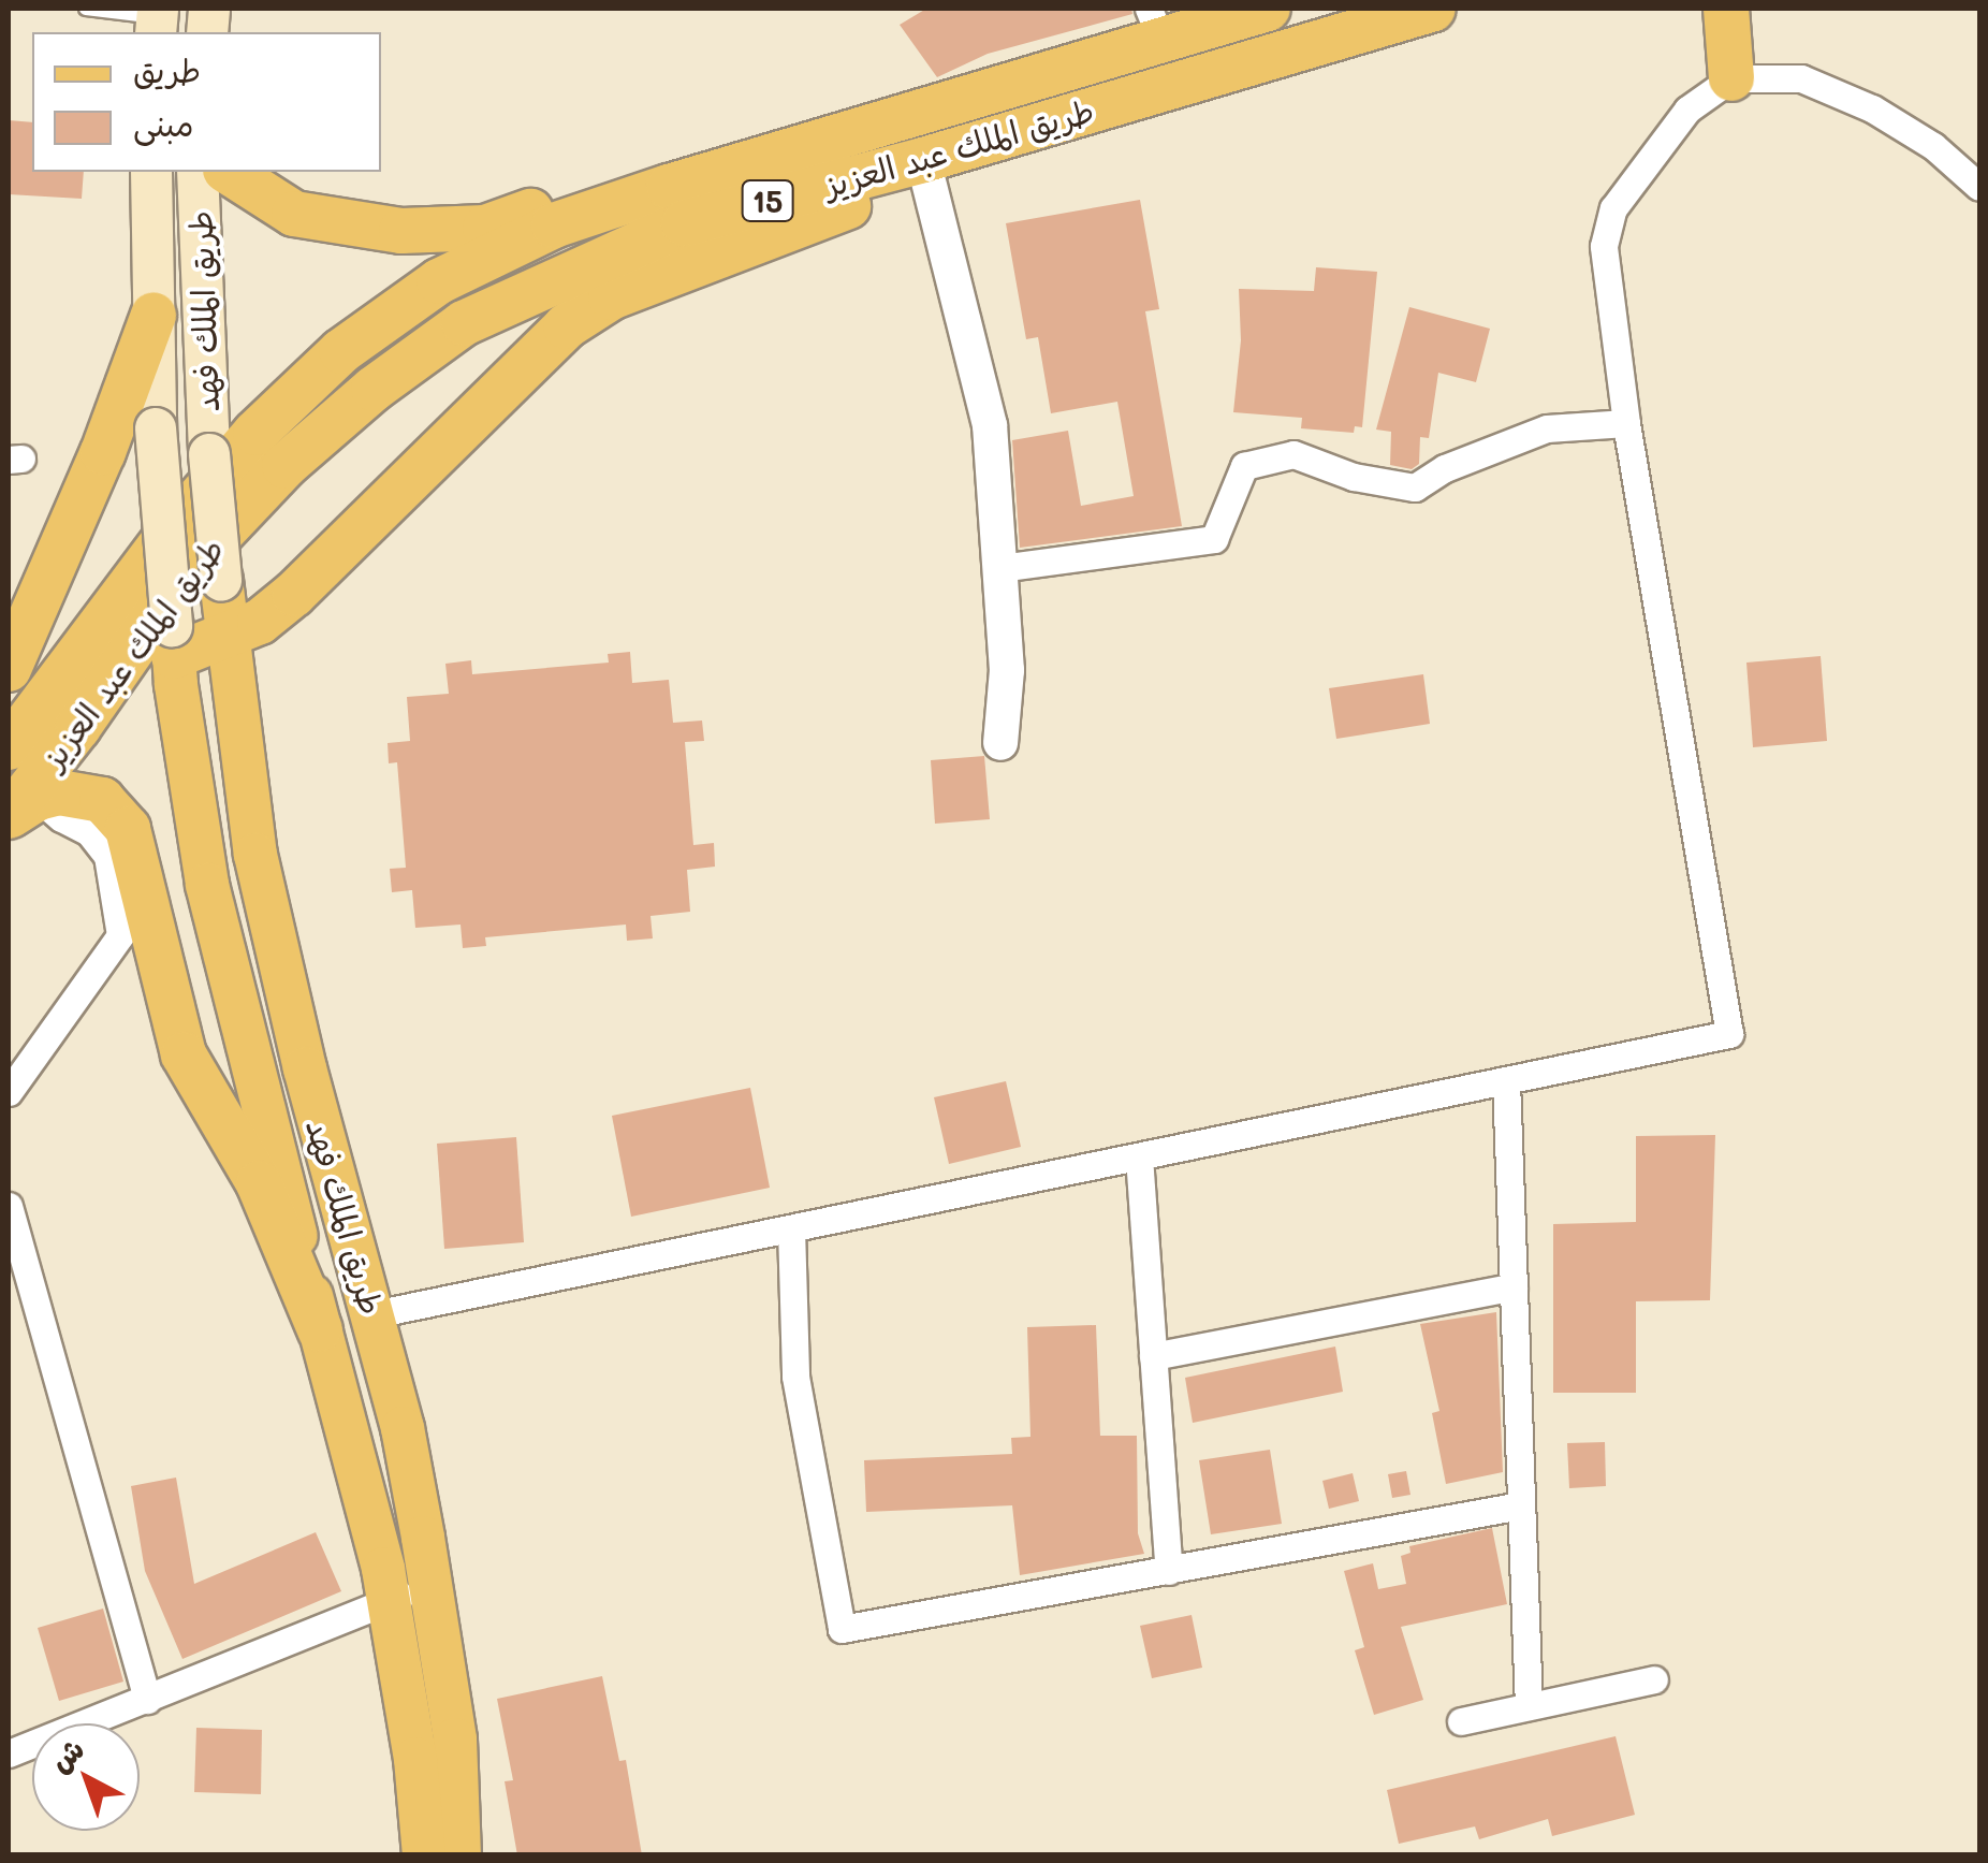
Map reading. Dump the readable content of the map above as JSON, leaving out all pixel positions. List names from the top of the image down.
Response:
{
  "streets": {
    "highway": ["طريق الملك عبد العزيز", "15"],
    "main road": ["طريق الملك فهد"]
  },
  "legend": ["طريق", "مبنى"],
  "north": "top left"
}
